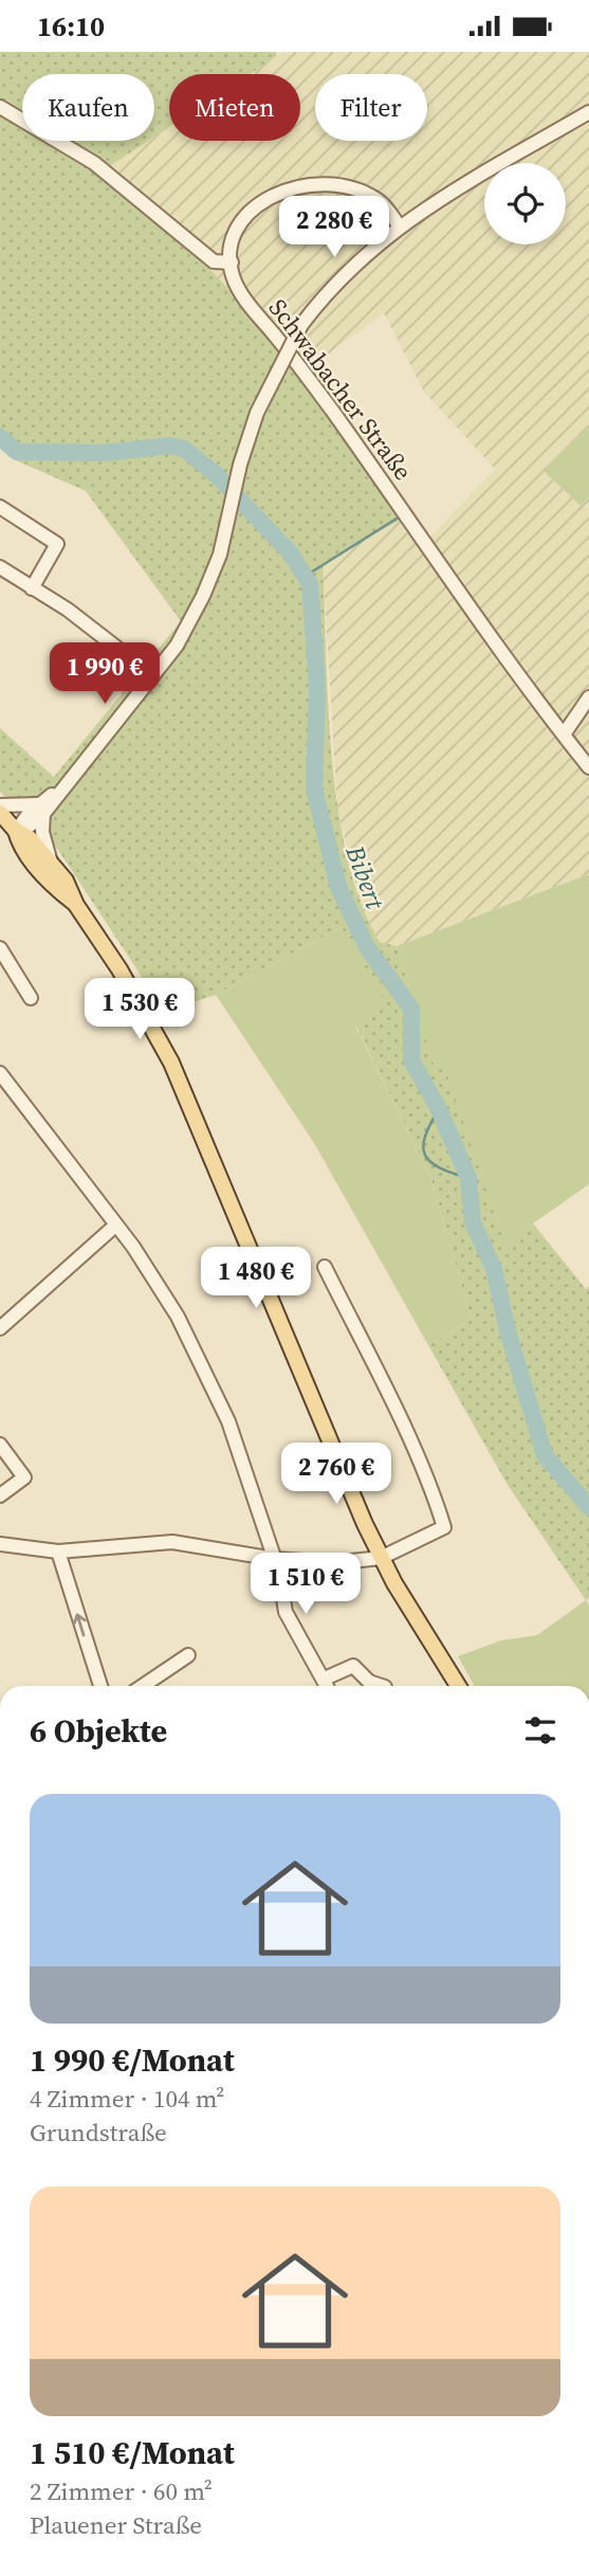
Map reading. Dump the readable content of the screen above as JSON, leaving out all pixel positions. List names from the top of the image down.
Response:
{
  "streets": {
    "street": ["Schwabacher Straße"]
  },
  "water": ["Bibert"],
  "page": {
    "status": "16:10",
    "chip": ["Kaufen", "Mieten", "Filter"],
    "price": [
      "2 280 €",
      "1 990 €",
      "1 530 €",
      "1 480 €",
      "2 760 €",
      "1 510 €"
    ],
    "heading": "6 Objekte",
    "list": [
      {
        "name": "1 990 €/Monat",
        "note": "4 Zimmer · 104 m² · Grundstraße"
      },
      {
        "name": "1 510 €/Monat",
        "note": "2 Zimmer · 60 m² · Plauener Straße"
      }
    ]
  }
}
